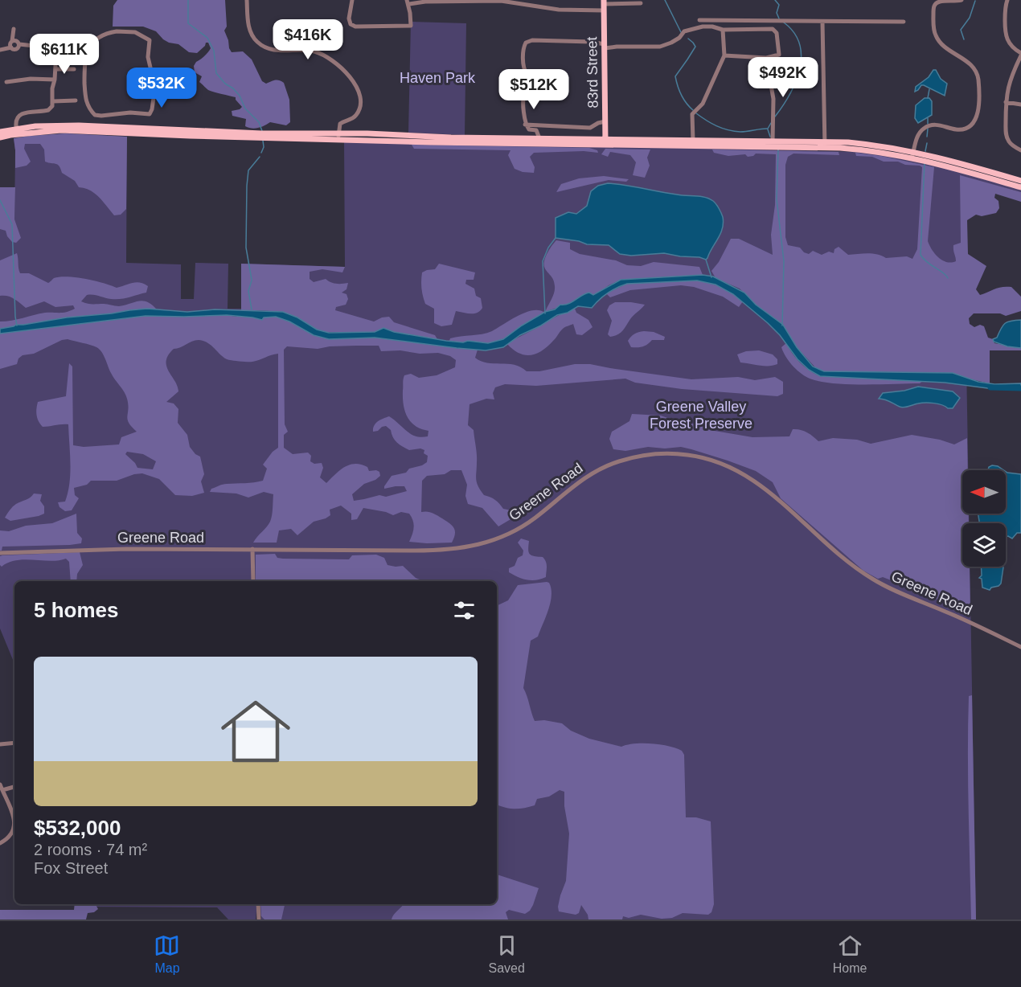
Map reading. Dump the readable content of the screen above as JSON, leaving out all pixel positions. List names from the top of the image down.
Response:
{
  "streets": {
    "main road": ["83rd Street"],
    "street": ["Greene Road"]
  },
  "parks": ["Haven Park", "Greene Valley Forest Preserve"],
  "north": "left",
  "page": {
    "price": [
      "$416K",
      "$611K",
      "$492K",
      "$532K",
      "$512K"
    ],
    "heading": "5 homes",
    "list": [
      {
        "name": "$532,000",
        "note": "2 rooms · 74 m² · Fox Street"
      }
    ],
    "tabs": ["Map", "Saved", "Home"]
  }
}
